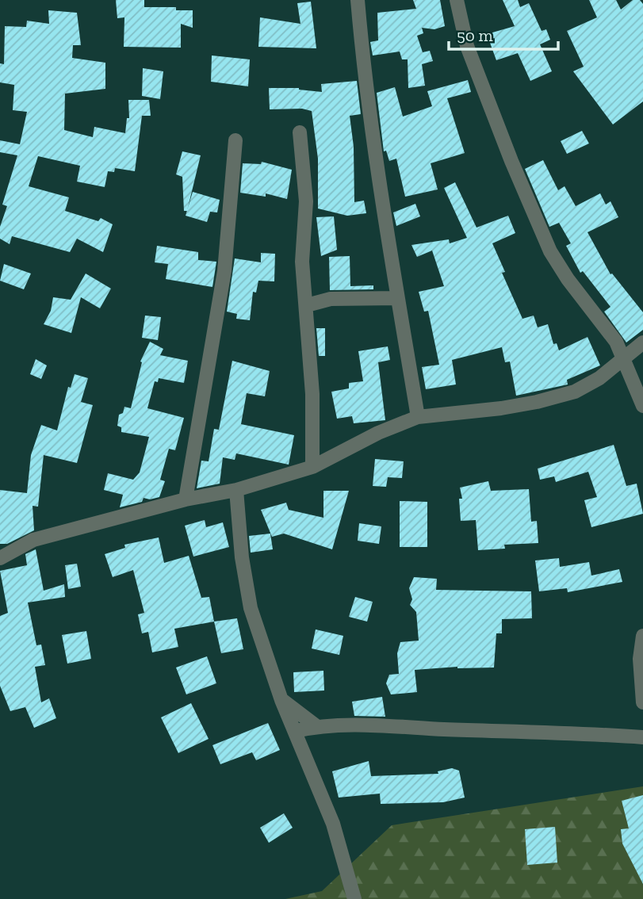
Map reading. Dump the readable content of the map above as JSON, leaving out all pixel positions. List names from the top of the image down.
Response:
{
  "scale_bar": "50 m"
}
